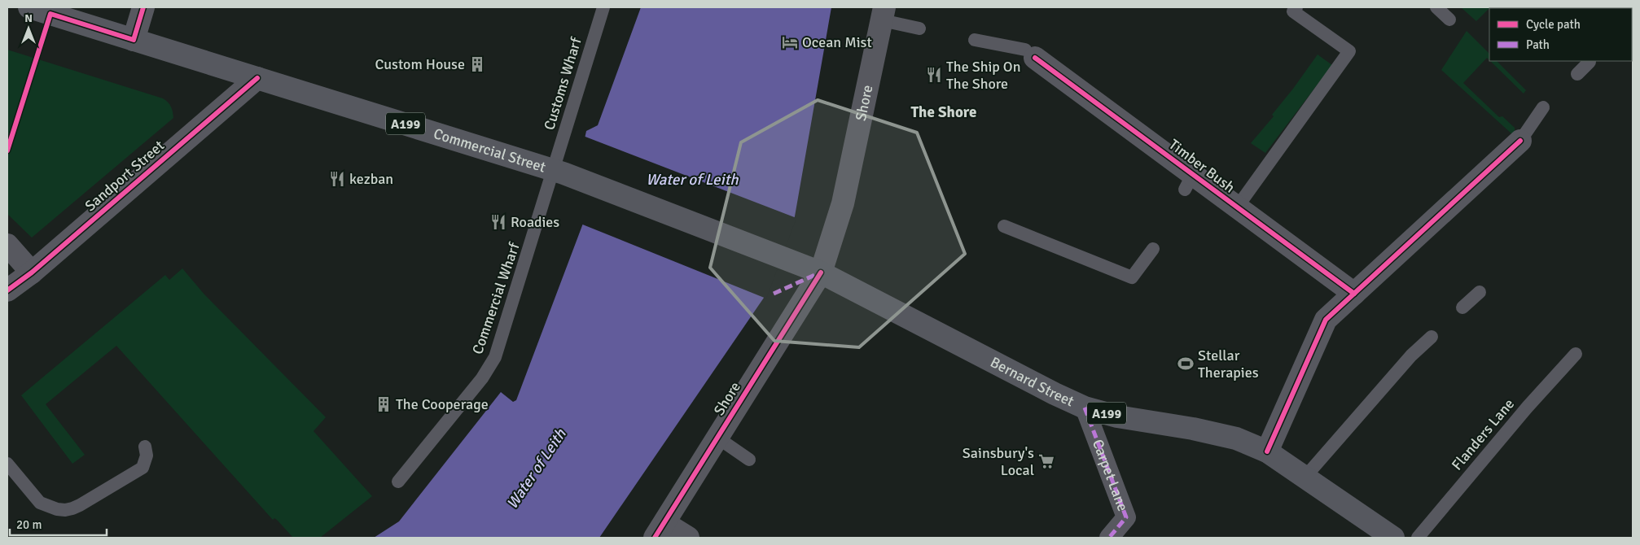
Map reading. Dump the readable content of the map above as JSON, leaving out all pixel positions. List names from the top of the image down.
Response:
{
  "streets": {
    "main road": ["A199", "Commercial Street", "Bernard Street"],
    "street": [
      "Shore",
      "Timber Bush",
      "Sandport Street",
      "Carpet Lane"
    ],
    "lane": ["Customs Wharf", "Commercial Wharf", "Flanders Lane"]
  },
  "crossings": [
    ["Customs Wharf", "Commercial Street"],
    ["Customs Wharf", "Commercial Wharf"],
    ["Shore", "Bernard Street"],
    ["Commercial Street", "Sandport Street"],
    ["Commercial Street", "Commercial Wharf"],
    ["Commercial Street", "Bernard Street"],
    ["Bernard Street", "Carpet Lane"]
  ],
  "districts": ["The Shore"],
  "water": ["Water of Leith"],
  "places": {
    "hotel": ["Ocean Mist"],
    "building": ["Custom House", "The Cooperage"],
    "restaurant": ["The Ship On The Shore", "kezban", "Roadies"],
    "sports": ["Stellar Therapies"],
    "supermarket": ["Sainsbury's Local"]
  },
  "legend": ["Cycle path", "Path"],
  "scale_bar": "20 m",
  "north": "top"
}
